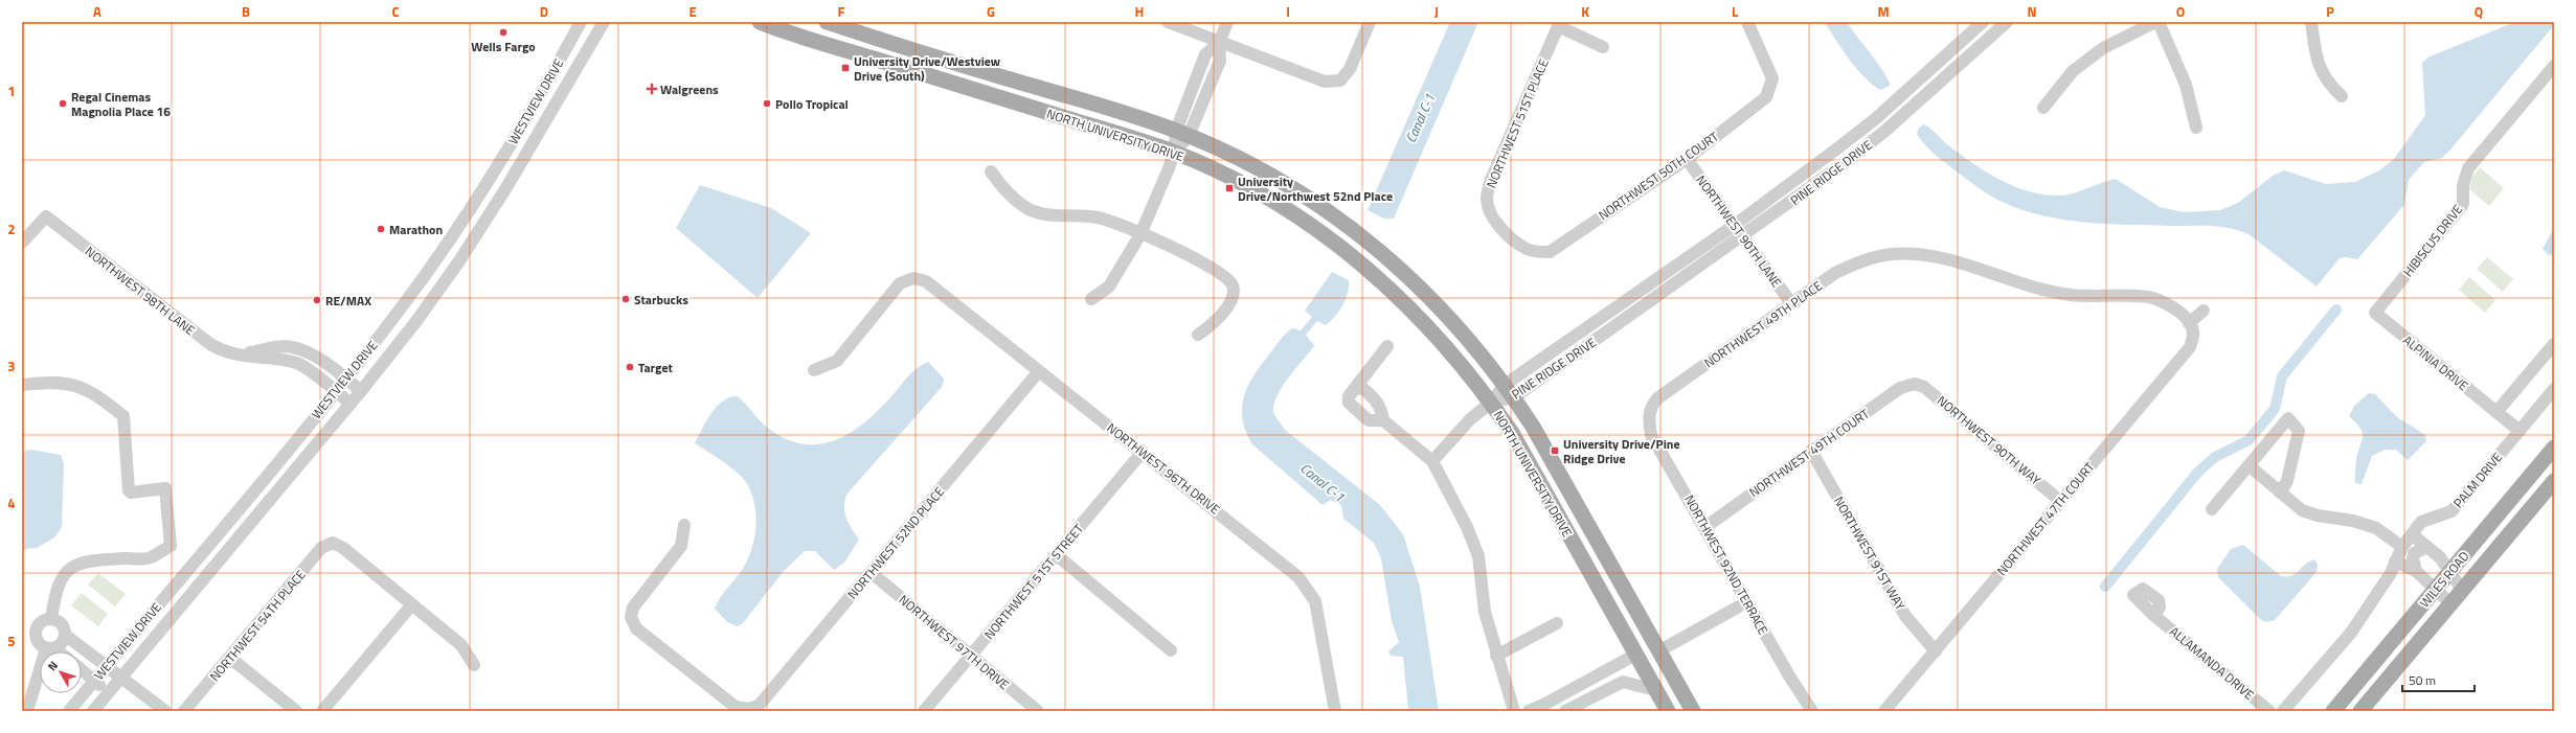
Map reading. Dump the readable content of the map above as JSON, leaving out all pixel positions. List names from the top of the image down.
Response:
{
  "streets": {
    "main road": ["NORTH UNIVERSITY DRIVE", "WILES ROAD"],
    "street": [
      "WESTVIEW DRIVE",
      "NORTHWEST 51ST PLACE",
      "PINE RIDGE DRIVE",
      "NORTHWEST 50TH COURT",
      "NORTHWEST 90TH LANE",
      "HIBISCUS DRIVE",
      "NORTHWEST 98TH LANE",
      "NORTHWEST 49TH PLACE",
      "ALPINIA DRIVE",
      "NORTHWEST 90TH WAY",
      "NORTHWEST 49TH COURT",
      "NORTHWEST 96TH DRIVE",
      "PALM DRIVE",
      "NORTHWEST 47TH COURT",
      "NORTHWEST 52ND PLACE",
      "NORTHWEST 91ST WAY",
      "NORTHWEST 92ND TERRACE",
      "NORTHWEST 51ST STREET",
      "NORTHWEST 54TH PLACE",
      "NORTHWEST 97TH DRIVE",
      "ALLAMANDA DRIVE"
    ]
  },
  "crossings": [
    ["WESTVIEW DRIVE", "NORTHWEST 98TH LANE"],
    ["NORTHWEST 51ST PLACE", "NORTHWEST 50TH COURT"],
    ["NORTH UNIVERSITY DRIVE", "PINE RIDGE DRIVE"],
    ["PINE RIDGE DRIVE", "NORTHWEST 90TH LANE"],
    ["NORTHWEST 50TH COURT", "NORTHWEST 90TH LANE"],
    ["NORTHWEST 90TH LANE", "NORTHWEST 49TH PLACE"],
    ["HIBISCUS DRIVE", "ALPINIA DRIVE"],
    ["NORTHWEST 49TH PLACE", "NORTHWEST 47TH COURT"],
    ["NORTHWEST 49TH PLACE", "NORTHWEST 92ND TERRACE"],
    ["NORTHWEST 90TH WAY", "NORTHWEST 49TH COURT"],
    ["NORTHWEST 90TH WAY", "NORTHWEST 47TH COURT"],
    ["NORTHWEST 49TH COURT", "NORTHWEST 91ST WAY"],
    ["NORTHWEST 49TH COURT", "NORTHWEST 92ND TERRACE"],
    ["NORTHWEST 96TH DRIVE", "NORTHWEST 52ND PLACE"],
    ["NORTHWEST 96TH DRIVE", "NORTHWEST 51ST STREET"],
    ["NORTHWEST 47TH COURT", "NORTHWEST 91ST WAY"],
    ["NORTHWEST 52ND PLACE", "NORTHWEST 97TH DRIVE"],
    ["NORTHWEST 51ST STREET", "NORTHWEST 97TH DRIVE"]
  ],
  "water": ["Canal C-1"],
  "places": {
    "other": [
      "Wells Fargo",
      "Regal Cinemas Magnolia Place 16",
      "Pollo Tropical",
      "Marathon",
      "Starbucks",
      "RE/MAX",
      "Target"
    ],
    "transit": ["University Drive/Westview Drive (South)", "University Drive/Northwest 52nd Place", "University Drive/Pine Ridge Drive"],
    "health": ["Walgreens"]
  },
  "scale_bar": "50 m",
  "north": "top left",
  "grid": {
    "columns": [
      "A",
      "B",
      "C",
      "D",
      "E",
      "F",
      "G",
      "H",
      "I",
      "J",
      "K",
      "L",
      "M",
      "N",
      "O",
      "P",
      "Q"
    ],
    "rows": [
      "1",
      "2",
      "3",
      "4",
      "5"
    ]
  }
}
